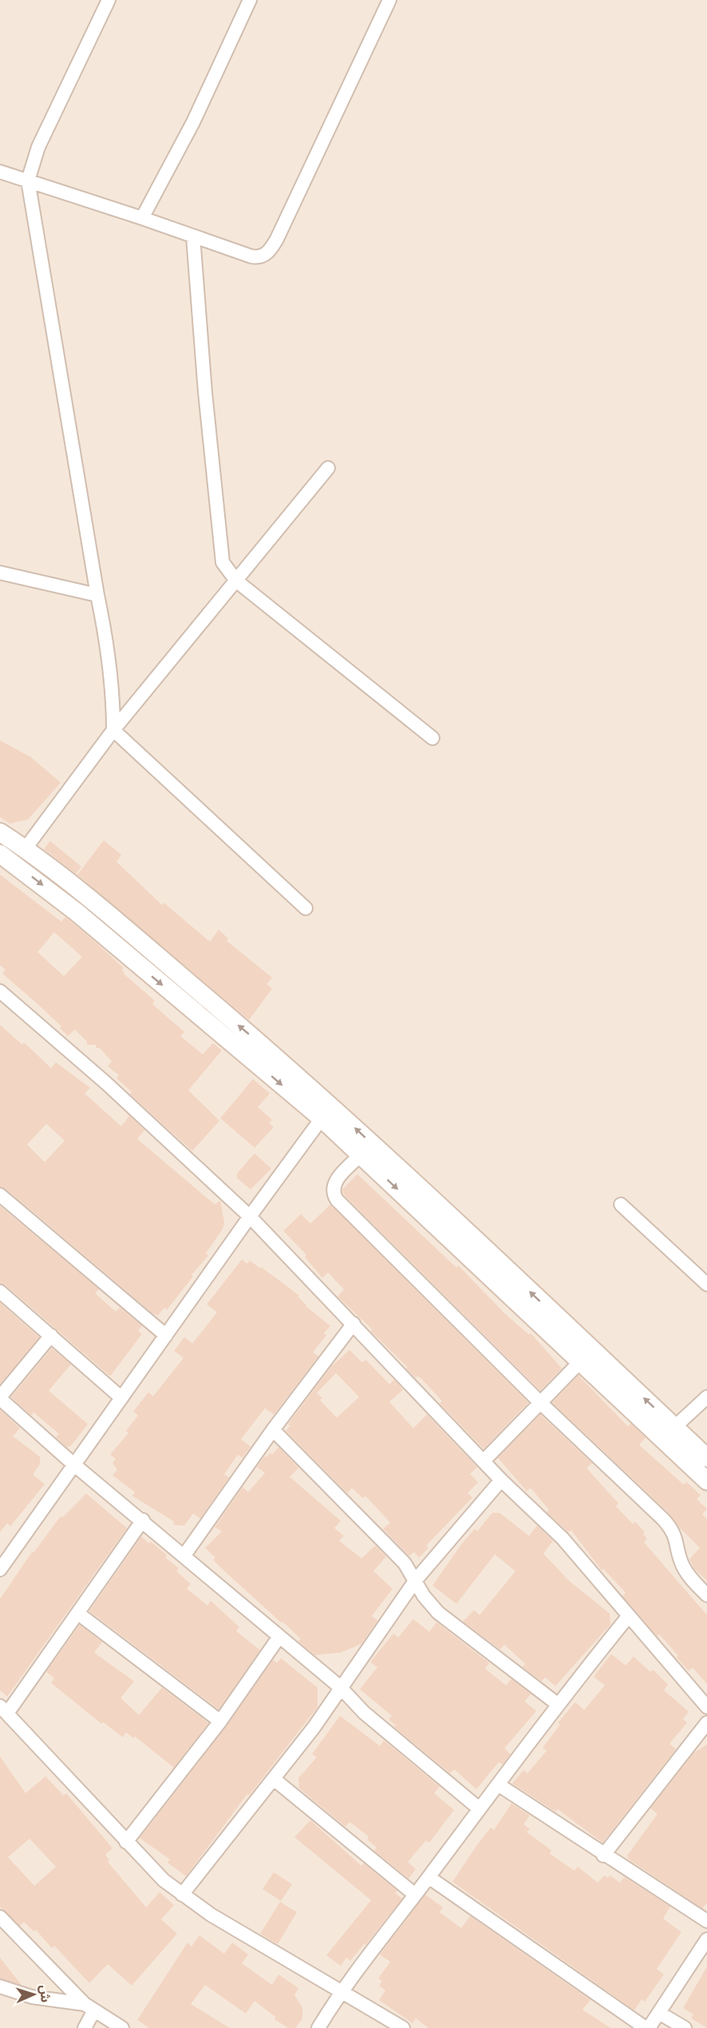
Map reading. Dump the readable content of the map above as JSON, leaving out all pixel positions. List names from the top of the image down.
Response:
{
  "north": "right"
}
